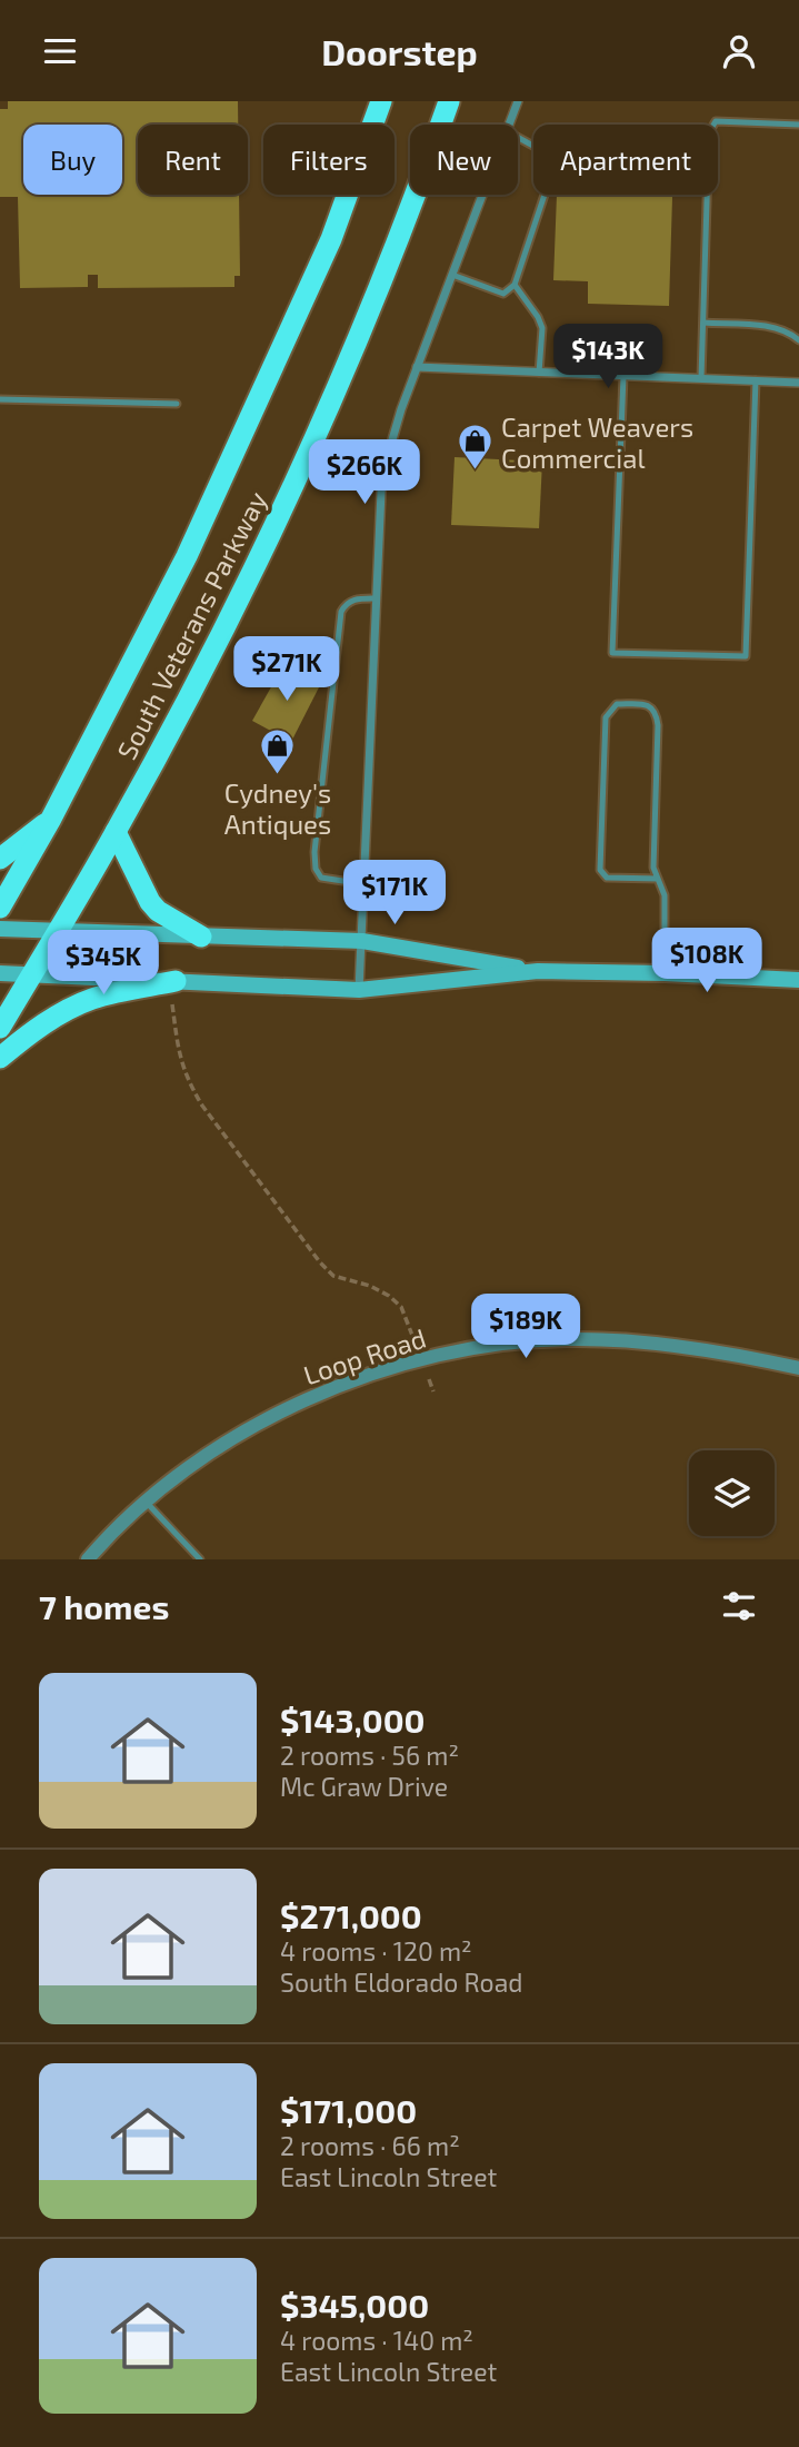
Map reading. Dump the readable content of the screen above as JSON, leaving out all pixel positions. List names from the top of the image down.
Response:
{
  "streets": {
    "highway": ["South Veterans Parkway"],
    "street": ["Loop Road"]
  },
  "places": {
    "shop": ["Carpet Weavers Commercial", "Cydney's Antiques"]
  },
  "page": {
    "header": "Doorstep",
    "chip": [
      "Buy",
      "Rent",
      "Filters",
      "New",
      "Apartment"
    ],
    "price": [
      "$143K",
      "$266K",
      "$271K",
      "$171K",
      "$108K",
      "$345K",
      "$189K"
    ],
    "heading": "7 homes",
    "list": [
      {
        "name": "$143,000",
        "note": "2 rooms · 56 m² · Mc Graw Drive"
      },
      {
        "name": "$271,000",
        "note": "4 rooms · 120 m² · South Eldorado Road"
      },
      {
        "name": "$171,000",
        "note": "2 rooms · 66 m² · East Lincoln Street"
      },
      {
        "name": "$345,000",
        "note": "4 rooms · 140 m² · East Lincoln Street"
      }
    ]
  }
}
